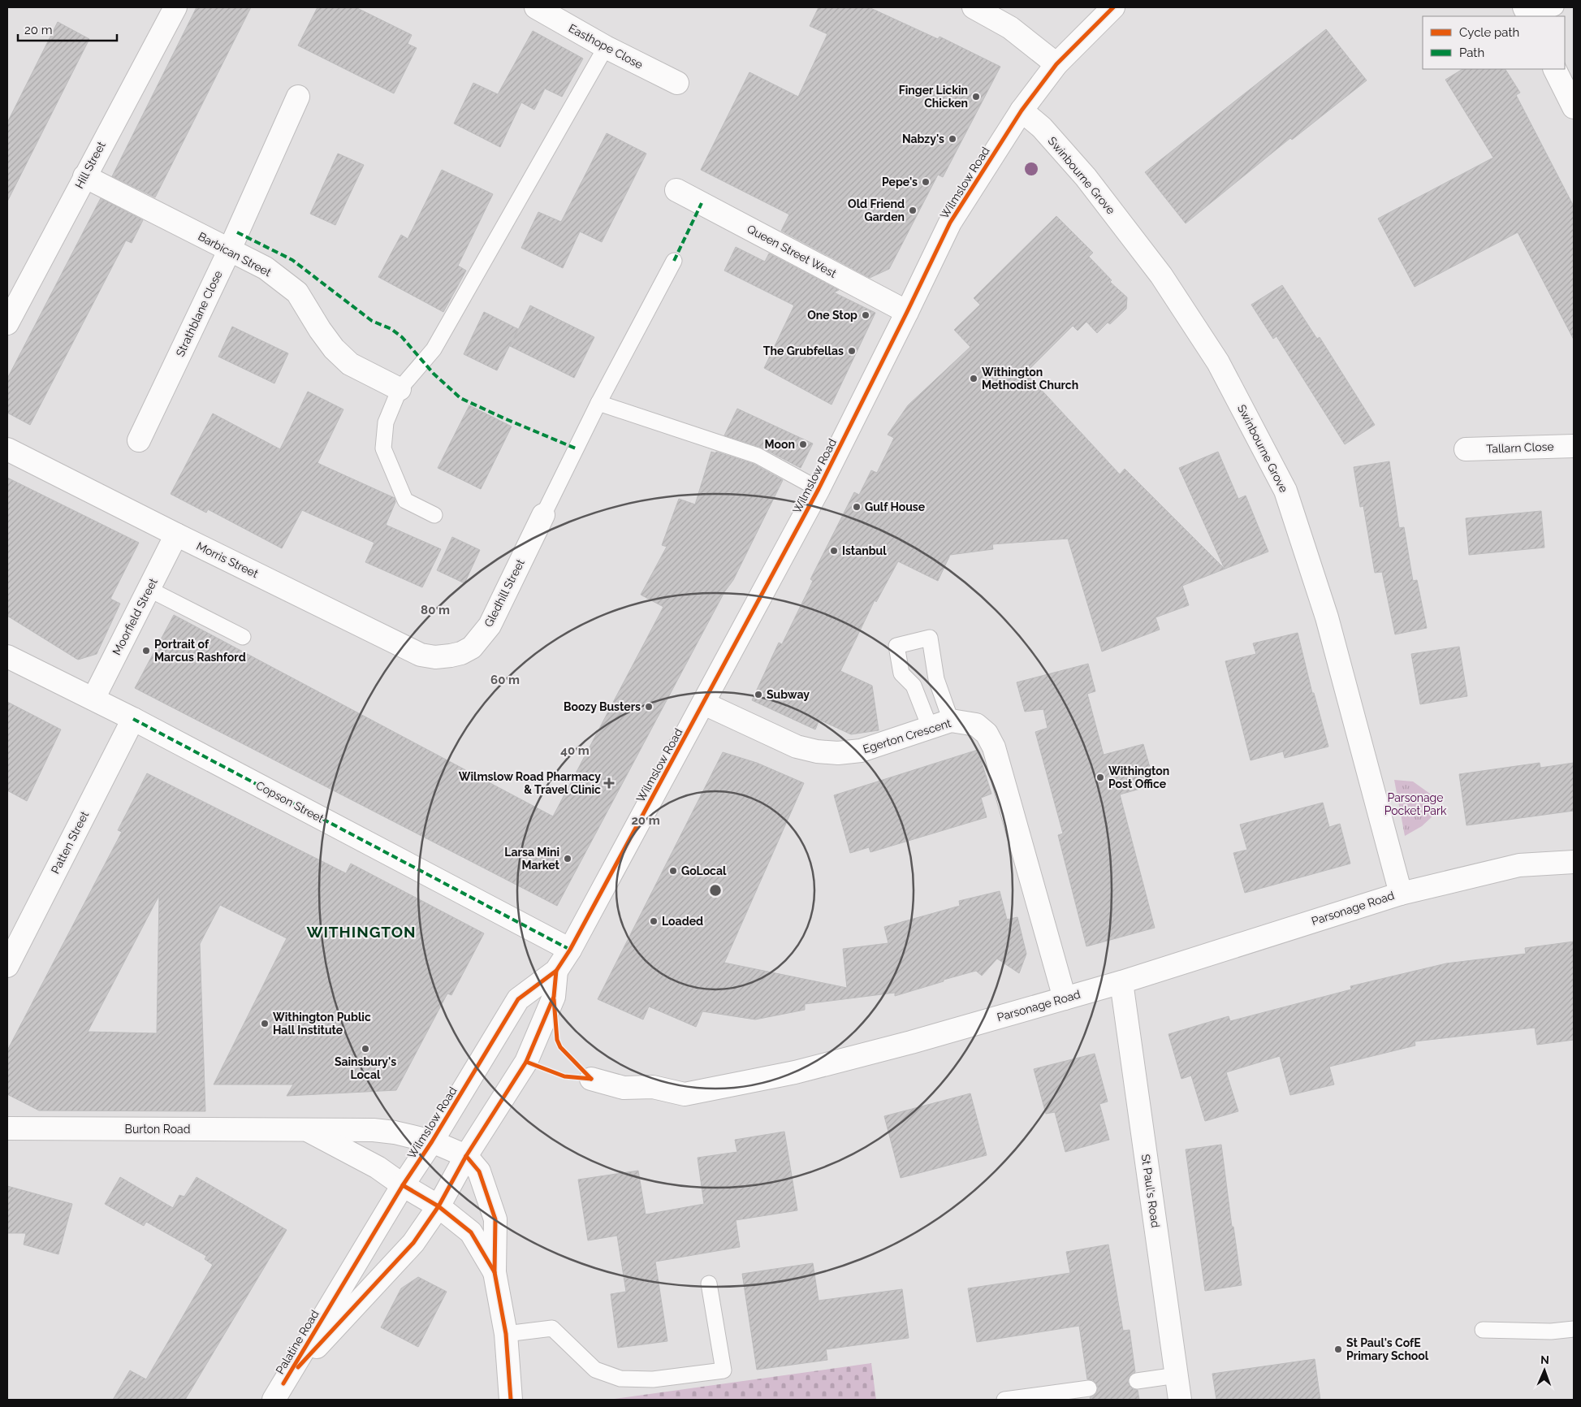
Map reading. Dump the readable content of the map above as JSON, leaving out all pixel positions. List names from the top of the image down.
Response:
{
  "streets": {
    "street": [
      "Easthope Close",
      "Hill Street",
      "Swinbourne Grove",
      "Wilmslow Road",
      "Queen Street West",
      "Barbican Street",
      "Strathblane Close",
      "Tallarn Close",
      "Morris Street",
      "Gledhill Street",
      "Moorfield Street",
      "Egerton Crescent",
      "Copson Street",
      "Patten Street",
      "Parsonage Road",
      "Burton Road",
      "St Paul's Road",
      "Palatine Road"
    ]
  },
  "crossings": [
    ["Hill Street", "Barbican Street"],
    ["Swinbourne Grove", "Wilmslow Road"],
    ["Swinbourne Grove", "Parsonage Road"],
    ["Wilmslow Road", "Queen Street West"],
    ["Wilmslow Road", "Egerton Crescent"],
    ["Wilmslow Road", "Copson Street"],
    ["Wilmslow Road", "Burton Road"],
    ["Wilmslow Road", "Palatine Road"],
    ["Barbican Street", "Strathblane Close"],
    ["Morris Street", "Gledhill Street"],
    ["Morris Street", "Moorfield Street"],
    ["Moorfield Street", "Copson Street"],
    ["Egerton Crescent", "Parsonage Road"],
    ["Copson Street", "Patten Street"],
    ["Parsonage Road", "St Paul's Road"],
    ["Burton Road", "Palatine Road"]
  ],
  "districts": ["WITHINGTON"],
  "parks": ["Parsonage Pocket Park"],
  "places": {
    "other": [
      "Finger Lickin Chicken",
      "Nabzy's",
      "Pepe's",
      "Old Friend Garden",
      "One Stop",
      "The Grubfellas",
      "Withington Methodist Church",
      "Moon",
      "Gulf House",
      "Istanbul",
      "Portrait of Marcus Rashford",
      "Subway",
      "Boozy Busters",
      "Withington Post Office",
      "Larsa Mini Market",
      "GoLocal",
      "Loaded",
      "Withington Public Hall Institute",
      "Sainsbury's Local",
      "St Paul's CofE Primary School"
    ],
    "health": ["Wilmslow Road Pharmacy & Travel Clinic"]
  },
  "legend": ["Cycle path", "Path"],
  "scale_bar": "20 m",
  "north": "top",
  "rings": [
    "80 m",
    "60 m",
    "40 m",
    "20 m"
  ]
}
